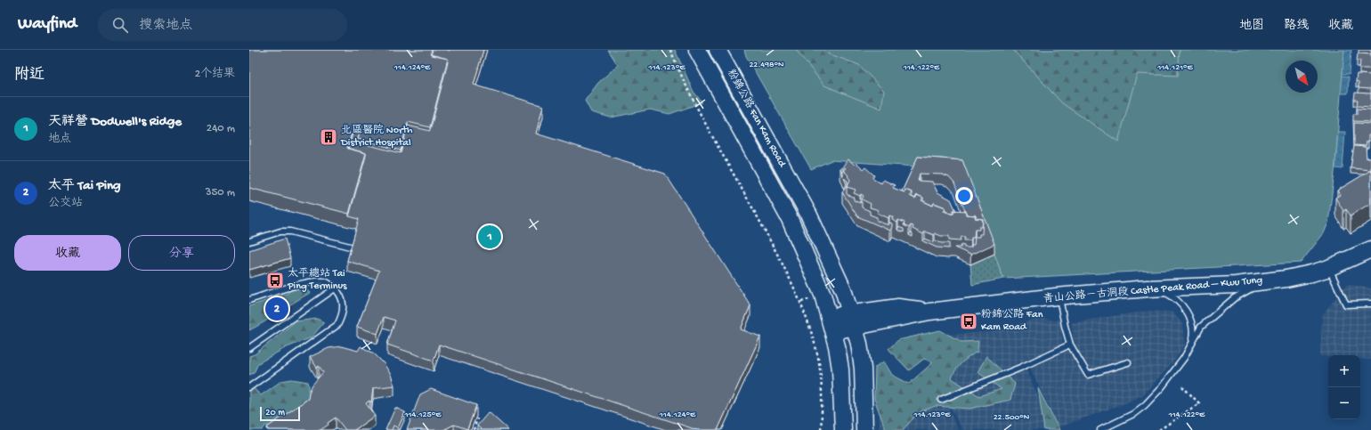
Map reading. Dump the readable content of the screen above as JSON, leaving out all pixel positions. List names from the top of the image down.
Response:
{
  "streets": {
    "main road": ["粉錦公路 Fan Kam Road", "青山公路－古洞段 Castle Peak Road – Kwu Tung"]
  },
  "crossings": [
    ["粉錦公路 Fan Kam Road", "青山公路－古洞段 Castle Peak Road – Kwu Tung"]
  ],
  "places": {
    "building": ["北區醫院 North District Hospital"],
    "bus stop": ["太平總站 Tai Ping Terminus", "粉錦公路 Fan Kam Road"]
  },
  "scale_bar": "20 m",
  "north": "bottom right",
  "page": {
    "header": "Wayfind",
    "search": "搜索地点",
    "nav": ["地图", "路线", "收藏"],
    "heading": ["附近", "2个结果"],
    "list": [
      {
        "mark": "1",
        "name": "天祥營 Dodwell's Ridge",
        "note": "地点",
        "value": "240 m"
      },
      {
        "mark": "2",
        "name": "太平 Tai Ping",
        "note": "公交站",
        "value": "350 m"
      }
    ],
    "pins": ["1", "2"],
    "buttons": ["收藏", "分享"],
    "map_buttons": ["+", "−"],
    "scale": "20 m"
  },
  "coordinates": [
    "22.498°N",
    "114.124°E",
    "114.123°E",
    "114.122°E",
    "114.121°E",
    "114.125°E",
    "22.500°N"
  ]
}
